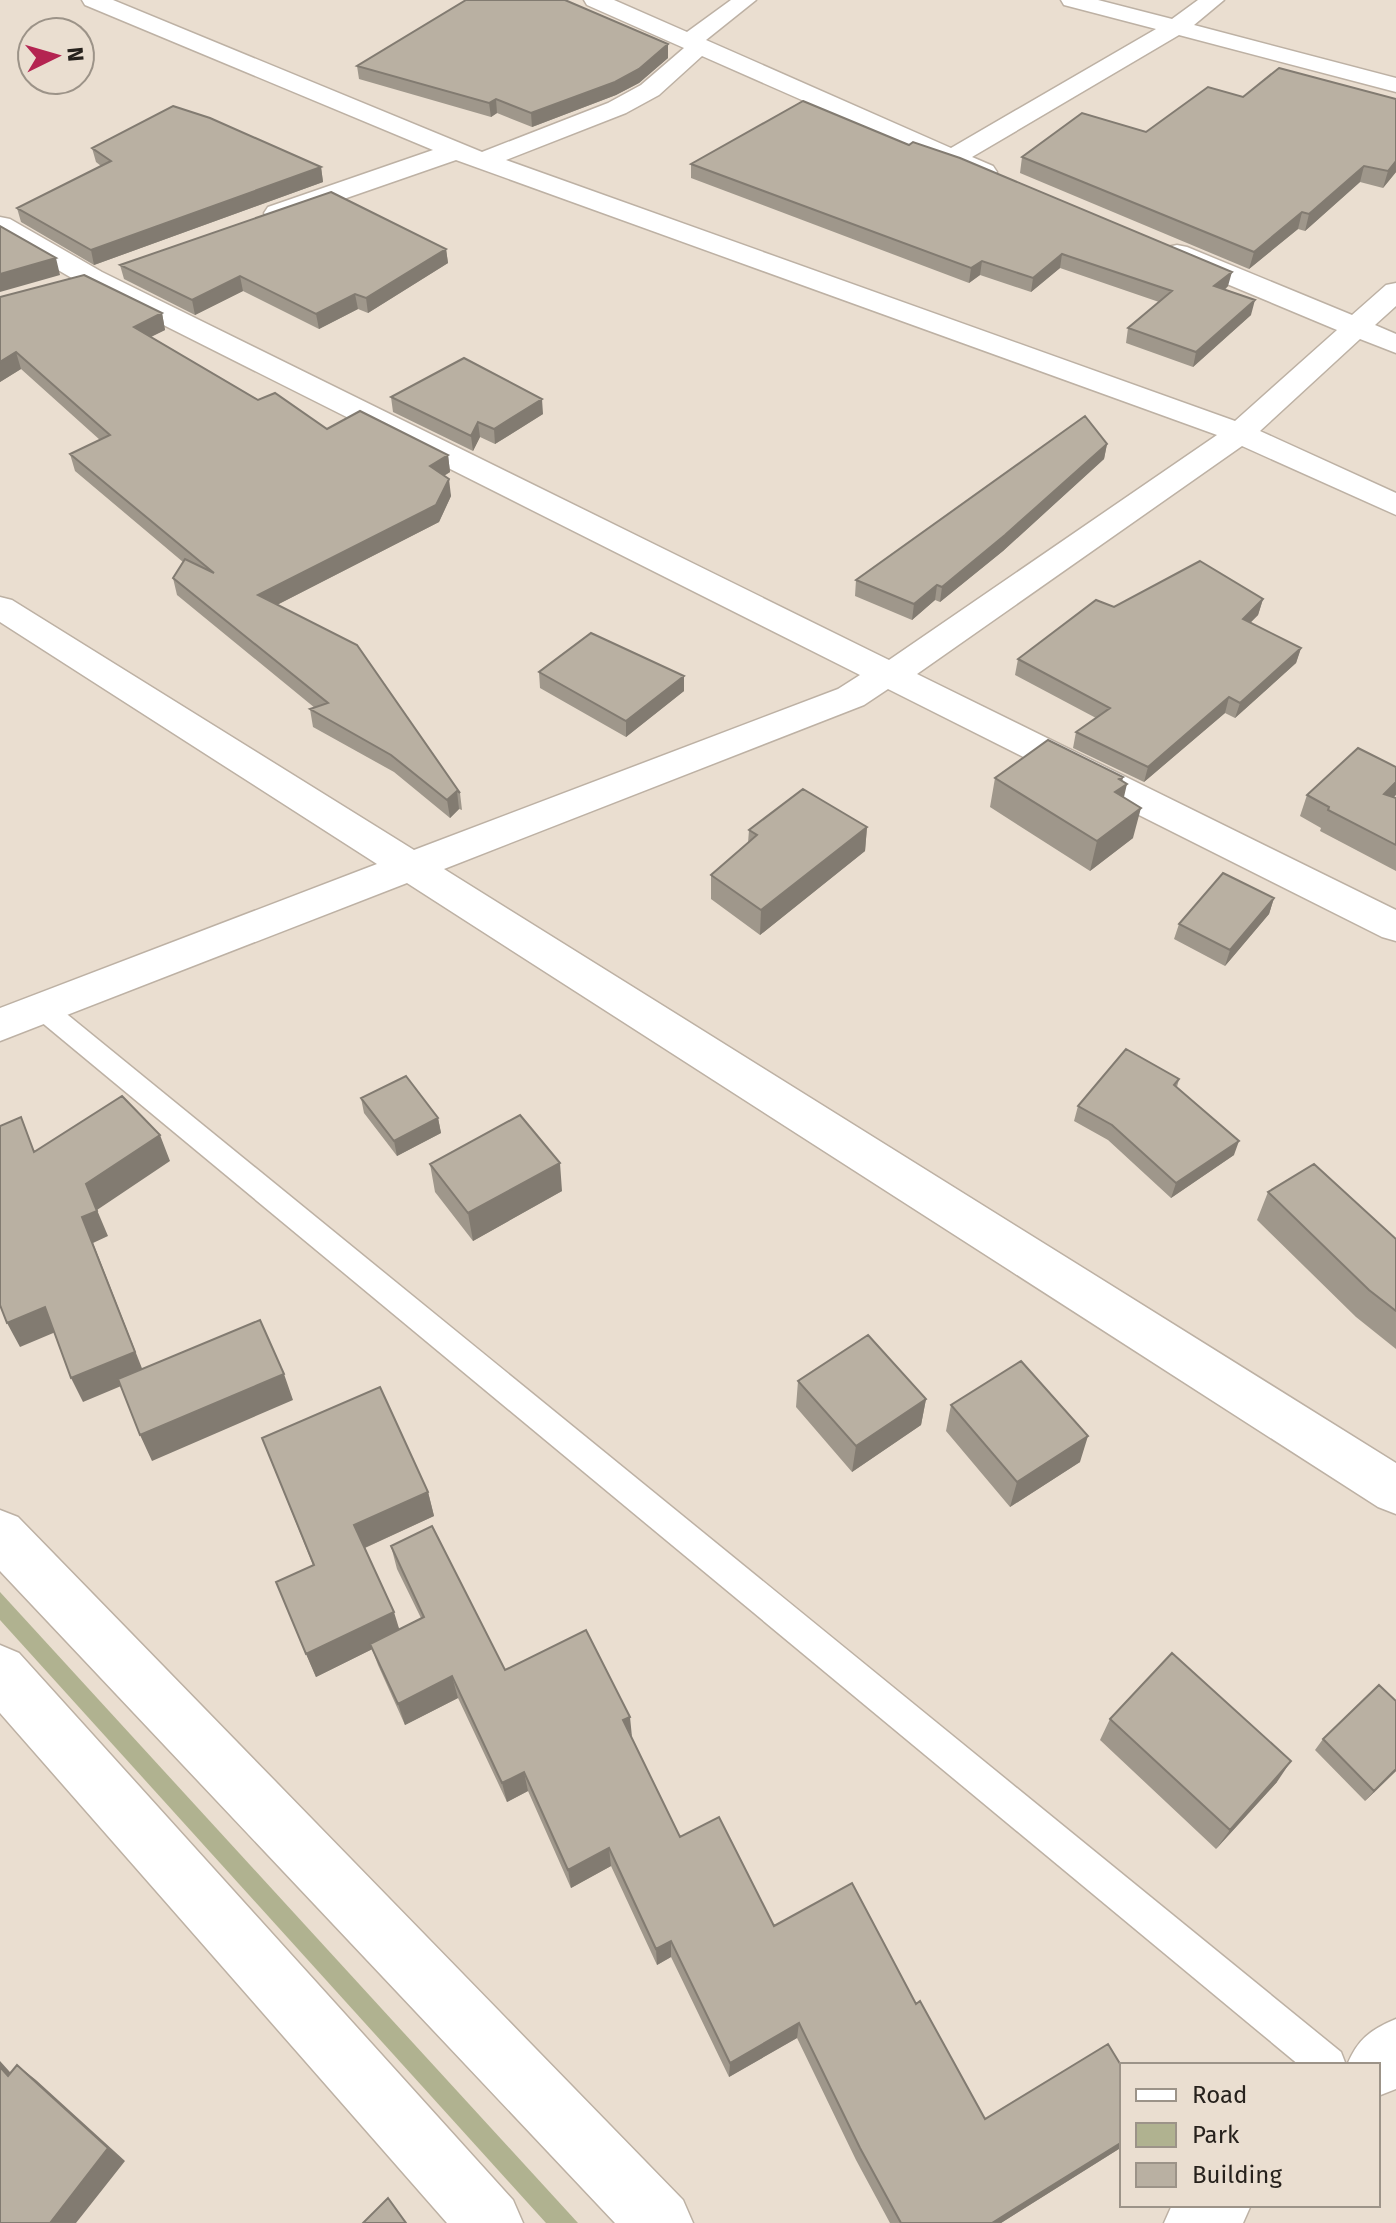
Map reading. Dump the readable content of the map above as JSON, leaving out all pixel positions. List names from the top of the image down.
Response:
{
  "legend": ["Road", "Park", "Building"],
  "north": "right"
}
